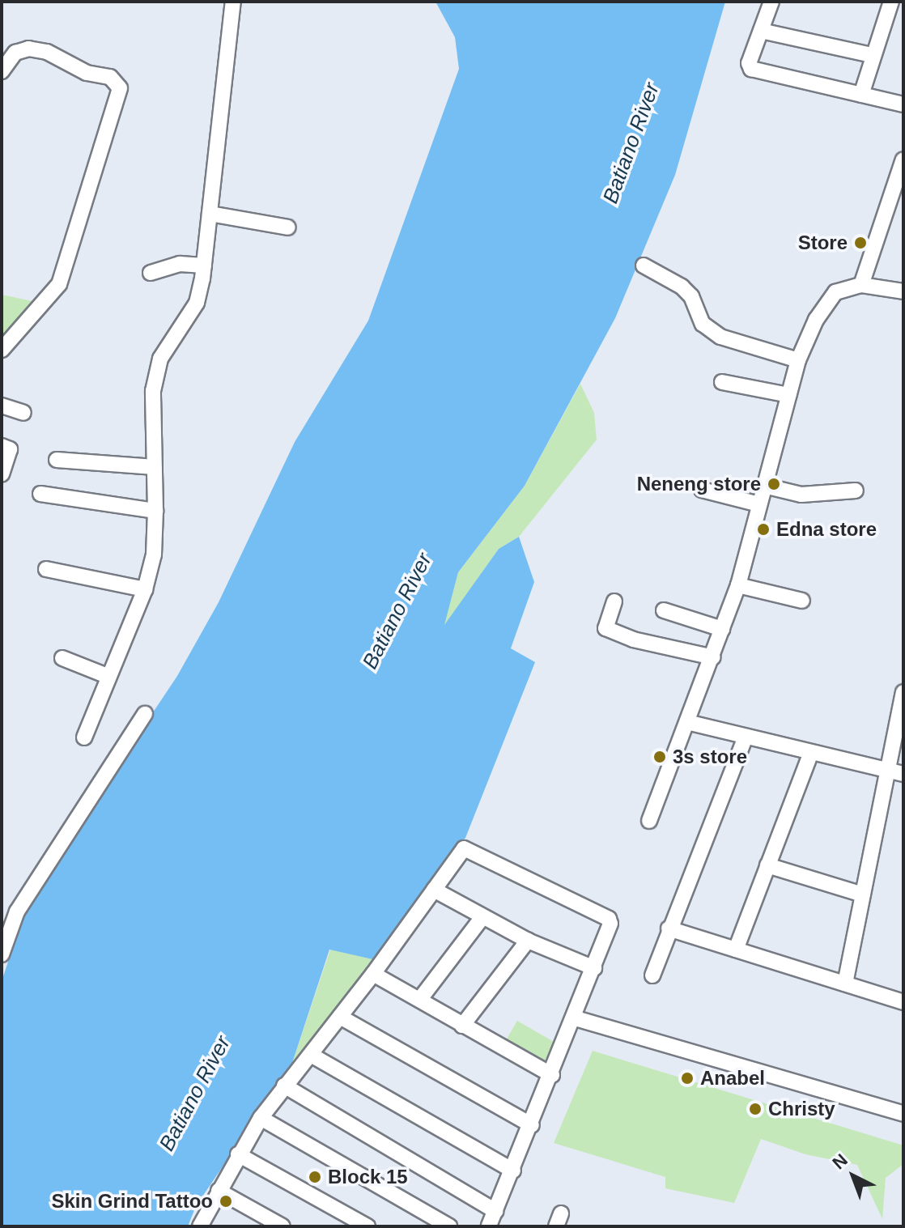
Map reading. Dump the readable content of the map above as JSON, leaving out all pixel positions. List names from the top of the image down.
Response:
{
  "water": ["Batiano River"],
  "places": [
    "Store",
    "Neneng store",
    "Edna store",
    "3s store",
    "Anabel",
    "Christy",
    "Block 15",
    "Skin Grind Tattoo"
  ],
  "north": "top left"
}
